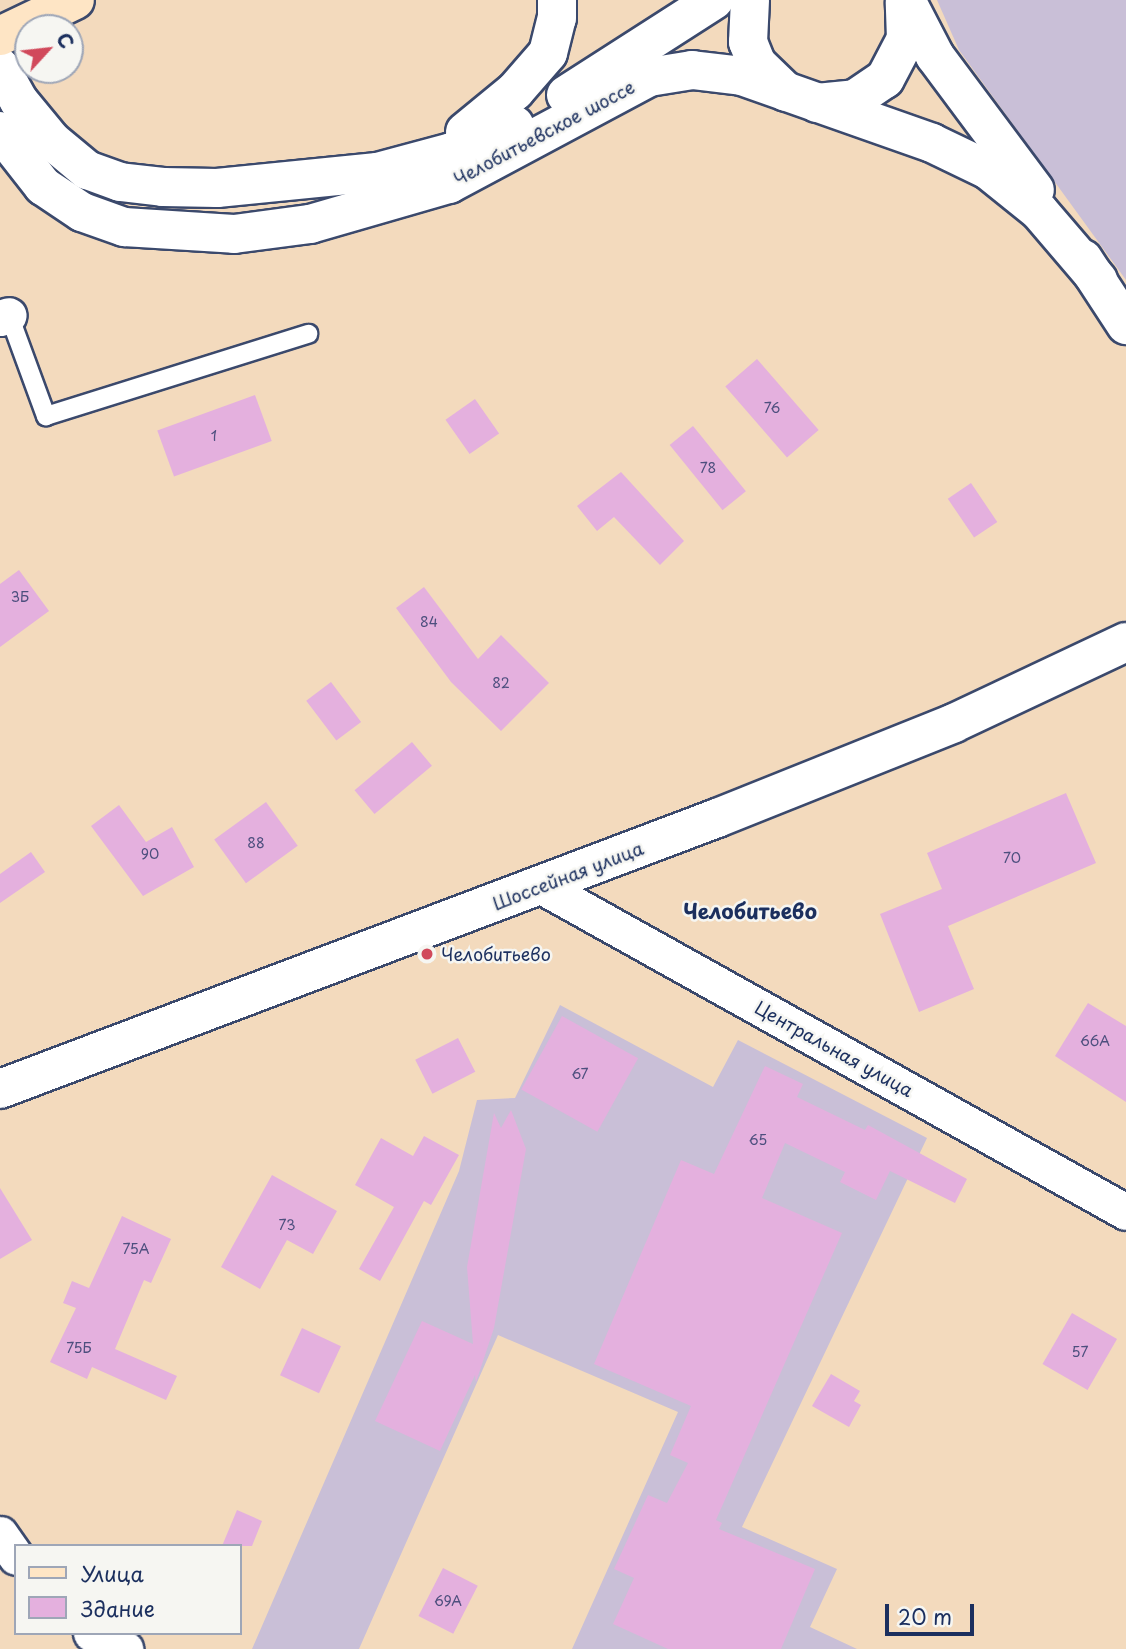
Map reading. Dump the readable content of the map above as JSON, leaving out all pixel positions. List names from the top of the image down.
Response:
{
  "streets": {
    "street": ["Челобитьевское шоссе", "Шоссейная улица", "Центральная улица"]
  },
  "crossings": [
    ["Шоссейная улица", "Центральная улица"]
  ],
  "districts": ["Челобитьево"],
  "places": ["Челобитьево"],
  "house_numbers": [
    "76",
    "1",
    "78",
    "3Б",
    "84",
    "82",
    "88",
    "90",
    "70",
    "66А",
    "67",
    "65",
    "73",
    "75А",
    "75Б",
    "57",
    "69А"
  ],
  "legend": ["Улица", "Здание"],
  "scale_bar": "20 m",
  "north": "top right"
}
